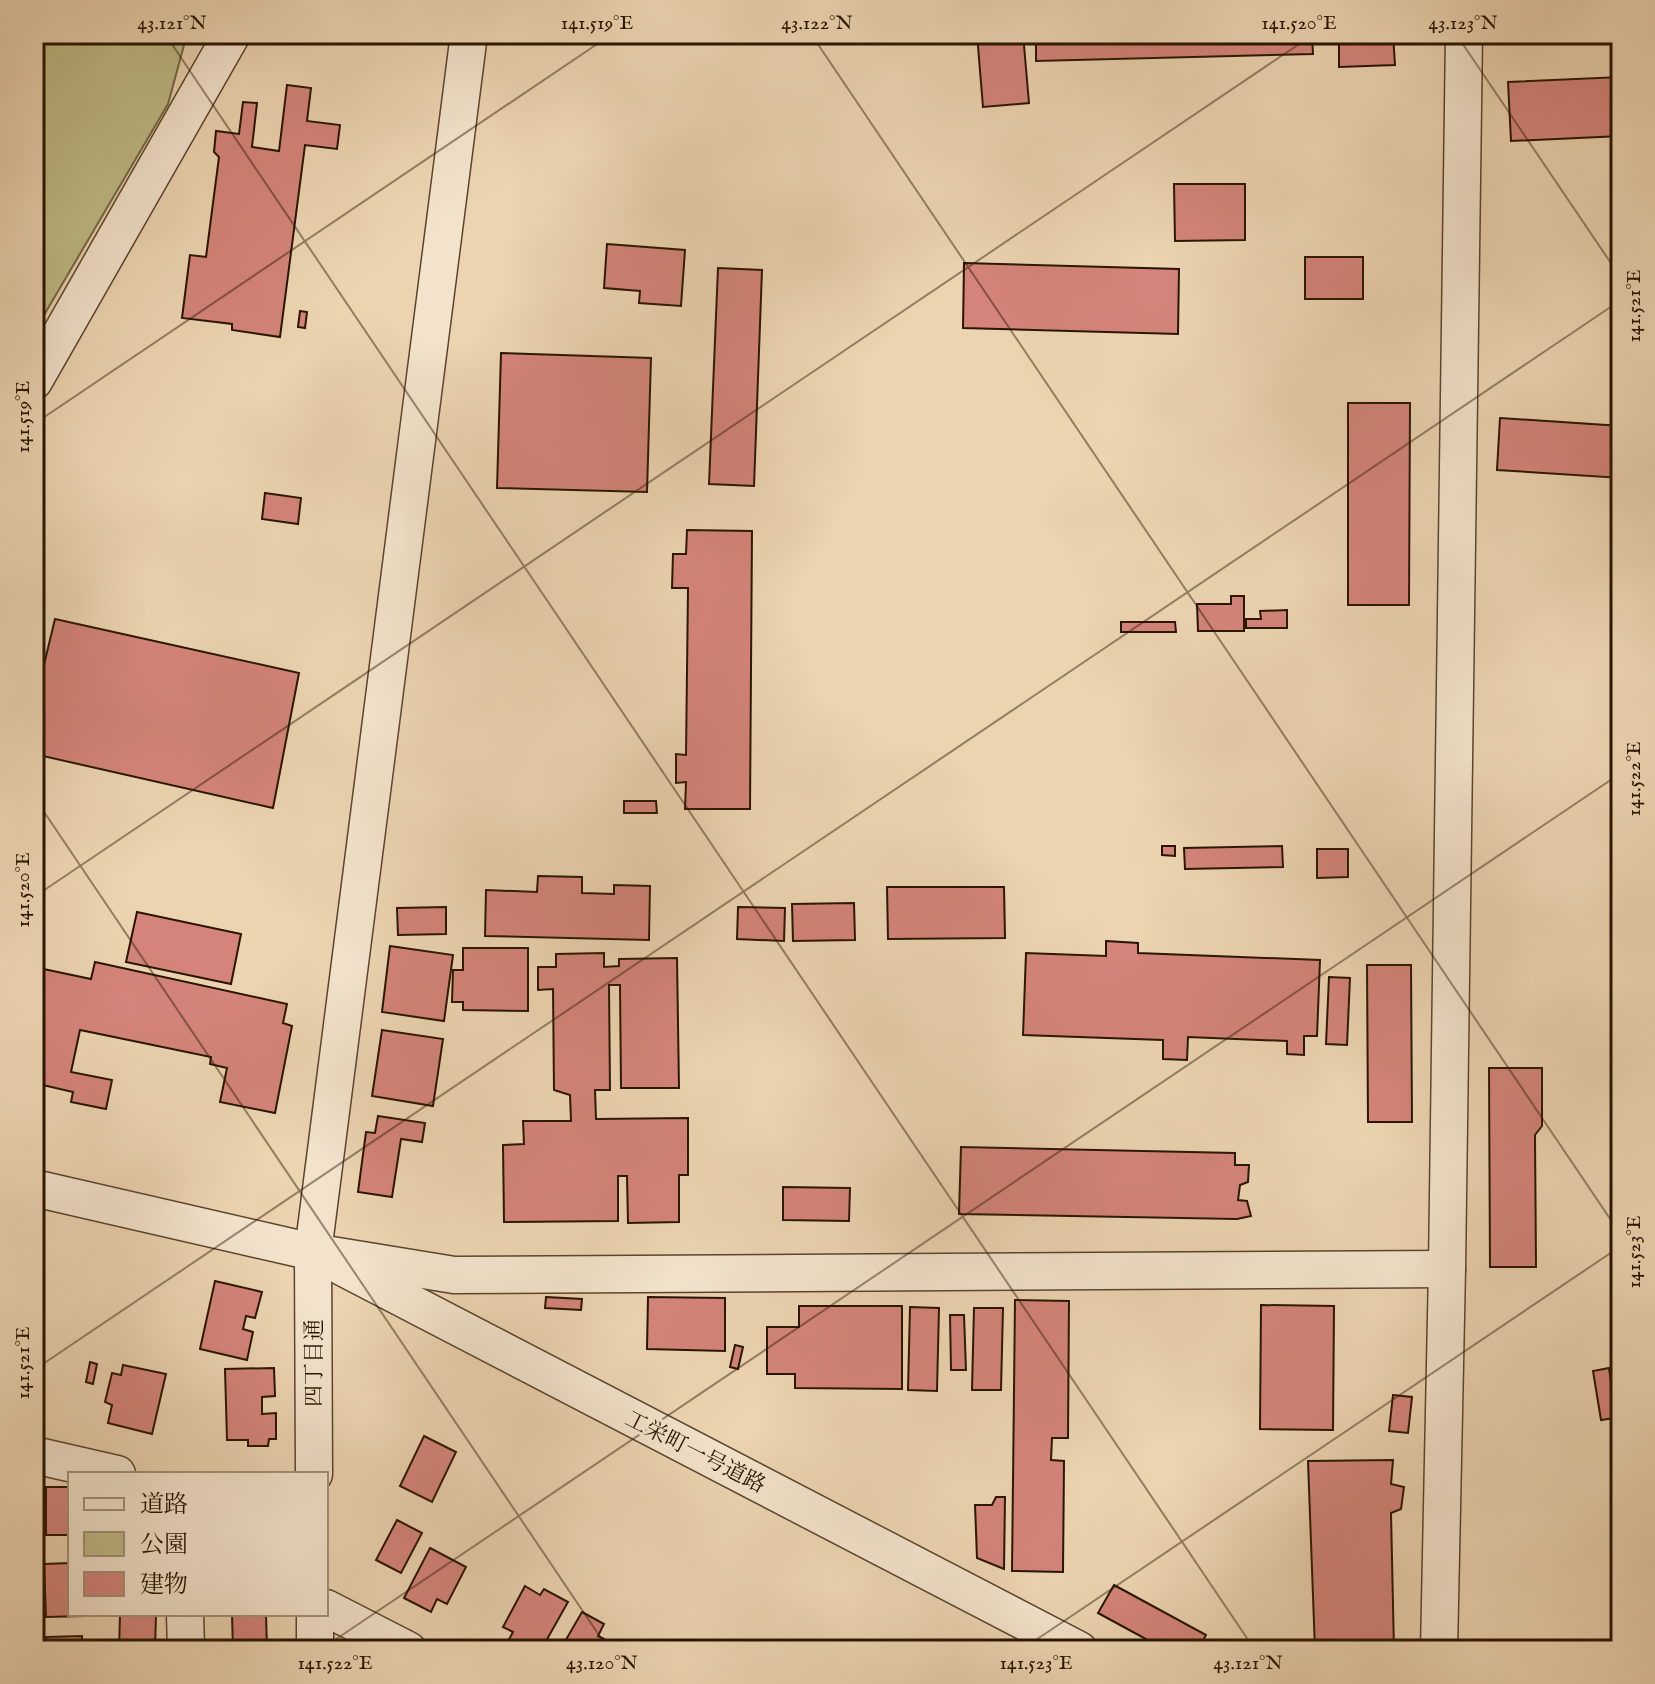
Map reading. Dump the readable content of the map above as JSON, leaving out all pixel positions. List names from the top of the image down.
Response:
{
  "streets": {
    "street": ["四丁目通", "工栄町一号道路"]
  },
  "crossings": [
    ["四丁目通", "工栄町一号道路"]
  ],
  "legend": ["道路", "公園", "建物"],
  "coordinates": [
    "43.121°N",
    "141.519°E",
    "43.122°N",
    "141.520°E",
    "43.123°N",
    "141.521°E",
    "141.522°E",
    "141.523°E",
    "43.120°N"
  ]
}
